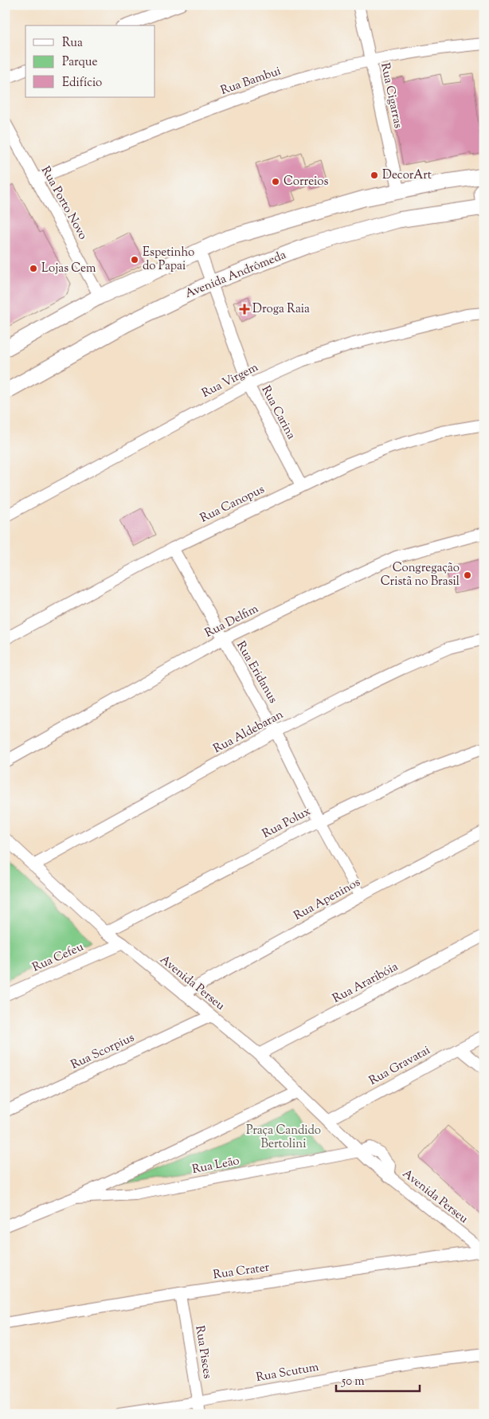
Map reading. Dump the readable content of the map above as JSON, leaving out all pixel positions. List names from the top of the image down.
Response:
{
  "streets": {
    "main road": ["Avenida Andrômeda"],
    "street": [
      "Rua Bambui",
      "Rua Cigarras",
      "Rua Porto Novo",
      "Rua Virgem",
      "Rua Carina",
      "Rua Canopus",
      "Rua Delfim",
      "Rua Eridanus",
      "Rua Aldebaran",
      "Rua Polux",
      "Rua Apeninos",
      "Rua Cefeu",
      "Avenida Perseu",
      "Rua Araribóia",
      "Rua Scorpius",
      "Rua Gravatai",
      "Rua Leão",
      "Rua Crater",
      "Rua Pisces",
      "Rua Scutum"
    ]
  },
  "crossings": [
    ["Rua Bambui", "Rua Cigarras"],
    ["Rua Bambui", "Rua Porto Novo"],
    ["Avenida Andrômeda", "Rua Carina"],
    ["Rua Virgem", "Rua Carina"],
    ["Rua Carina", "Rua Canopus"],
    ["Rua Canopus", "Rua Eridanus"],
    ["Rua Delfim", "Rua Eridanus"],
    ["Rua Eridanus", "Rua Aldebaran"],
    ["Rua Eridanus", "Rua Polux"],
    ["Rua Eridanus", "Rua Apeninos"],
    ["Rua Aldebaran", "Avenida Perseu"],
    ["Rua Polux", "Avenida Perseu"],
    ["Rua Apeninos", "Avenida Perseu"],
    ["Rua Cefeu", "Avenida Perseu"],
    ["Avenida Perseu", "Rua Araribóia"],
    ["Avenida Perseu", "Rua Scorpius"],
    ["Avenida Perseu", "Rua Gravatai"],
    ["Avenida Perseu", "Rua Leão"],
    ["Avenida Perseu", "Rua Crater"],
    ["Rua Crater", "Rua Pisces"],
    ["Rua Pisces", "Rua Scutum"]
  ],
  "parks": ["Praça Candido Bertolini"],
  "places": {
    "other": [
      "DecorArt",
      "Correios",
      "Espetinho do Papai",
      "Lojas Cem",
      "Congregação Cristã no Brasil"
    ],
    "health": ["Droga Raia"]
  },
  "legend": ["Rua", "Parque", "Edifício"],
  "scale_bar": "50 m"
}
